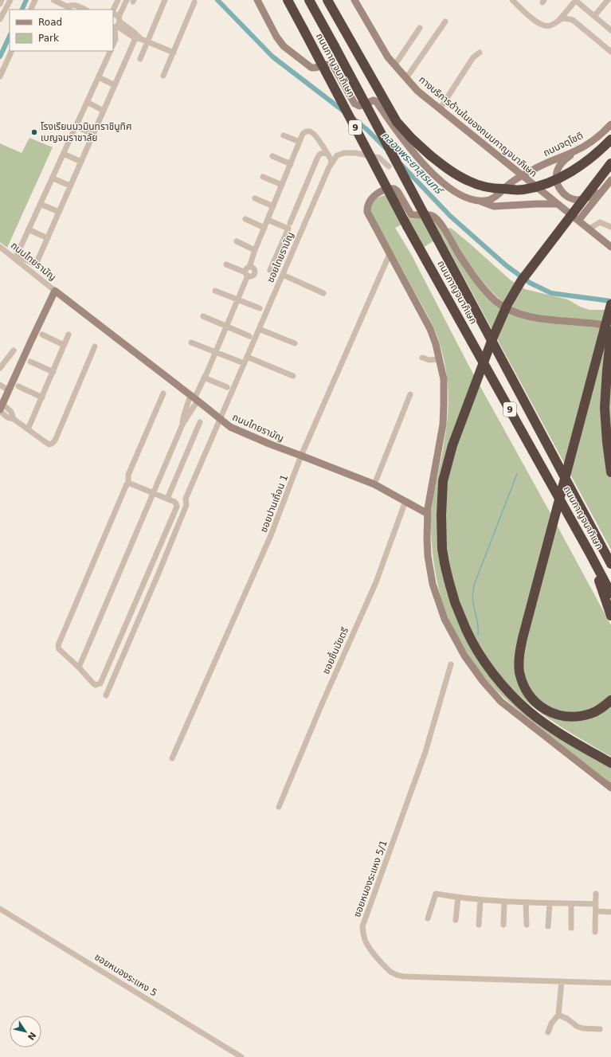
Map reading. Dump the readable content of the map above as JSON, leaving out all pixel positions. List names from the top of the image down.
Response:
{
  "streets": {
    "highway": ["ถนนกาญจนาภิเษก", "9"],
    "main road": ["ทางบริการด้านในของถนนกาญจนาภิเษก", "ถนนจตุโชติ", "ถนนไทยรามัญ"],
    "street": [
      "ซอยไทยรามัญ",
      "ซอยปานเถื่อน 1",
      "ซอยชื้นมัยตรี",
      "ซอยหนองระแหง 5/1",
      "ซอยหนองระแหง 5"
    ]
  },
  "crossings": [
    ["ทางบริการด้านในของถนนกาญจนาภิเษก", "ถนนจตุโชติ"],
    ["ซอยไทยรามัญ", "ถนนไทยรามัญ"],
    ["ถนนไทยรามัญ", "ซอยปานเถื่อน 1"],
    ["ถนนไทยรามัญ", "ซอยชื้นมัยตรี"]
  ],
  "water": ["คลองพระยาสุเรนทร์"],
  "places": ["โรงเรียนนวมินทราชินูทิศ เบญจมราชาลัย"],
  "legend": ["Road", "Park"],
  "north": "bottom right"
}
